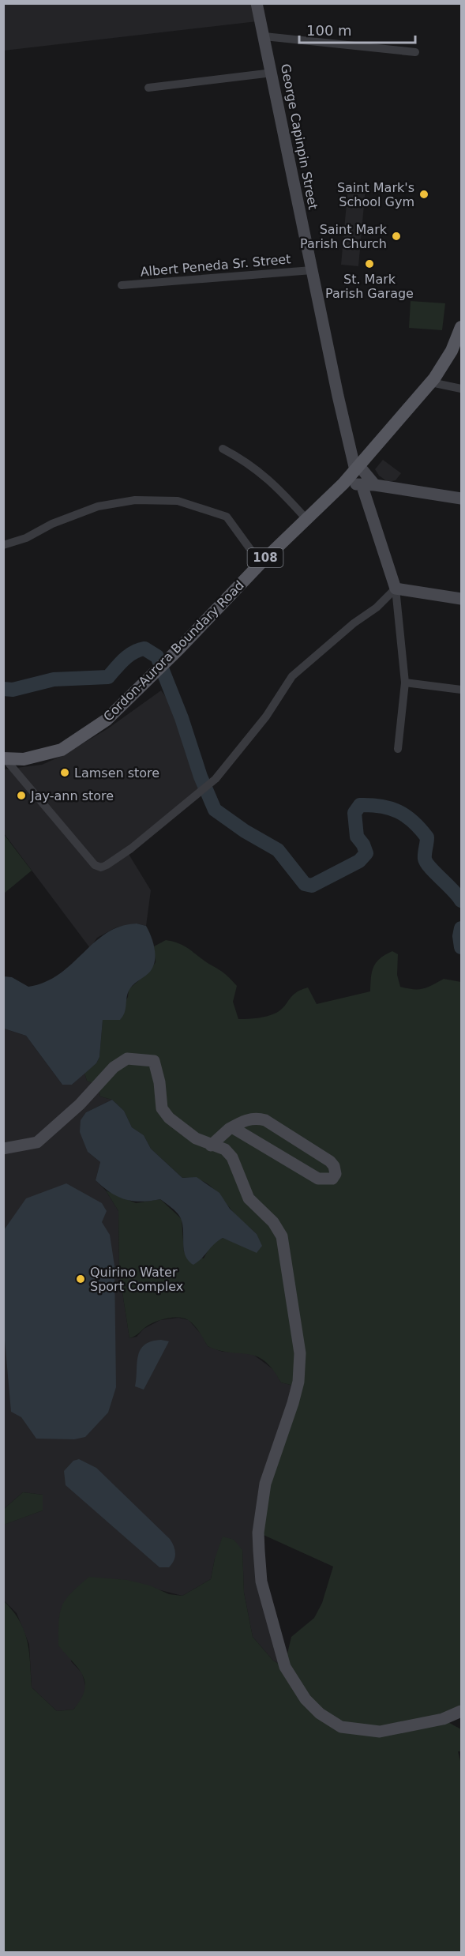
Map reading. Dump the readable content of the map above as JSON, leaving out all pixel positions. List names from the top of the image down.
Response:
{
  "streets": {
    "main road": ["108", "Cordon-Aurora Boundary Road"],
    "street": ["George Capinpin Street", "Albert Peneda Sr. Street"]
  },
  "crossings": [
    ["George Capinpin Street", "Albert Peneda Sr. Street"],
    ["George Capinpin Street", "Cordon-Aurora Boundary Road"]
  ],
  "places": [
    "Saint Mark's School Gym",
    "Saint Mark Parish Church",
    "St. Mark Parish Garage",
    "Lamsen store",
    "Jay-ann store",
    "Quirino Water Sport Complex"
  ],
  "scale_bar": "100 m"
}
